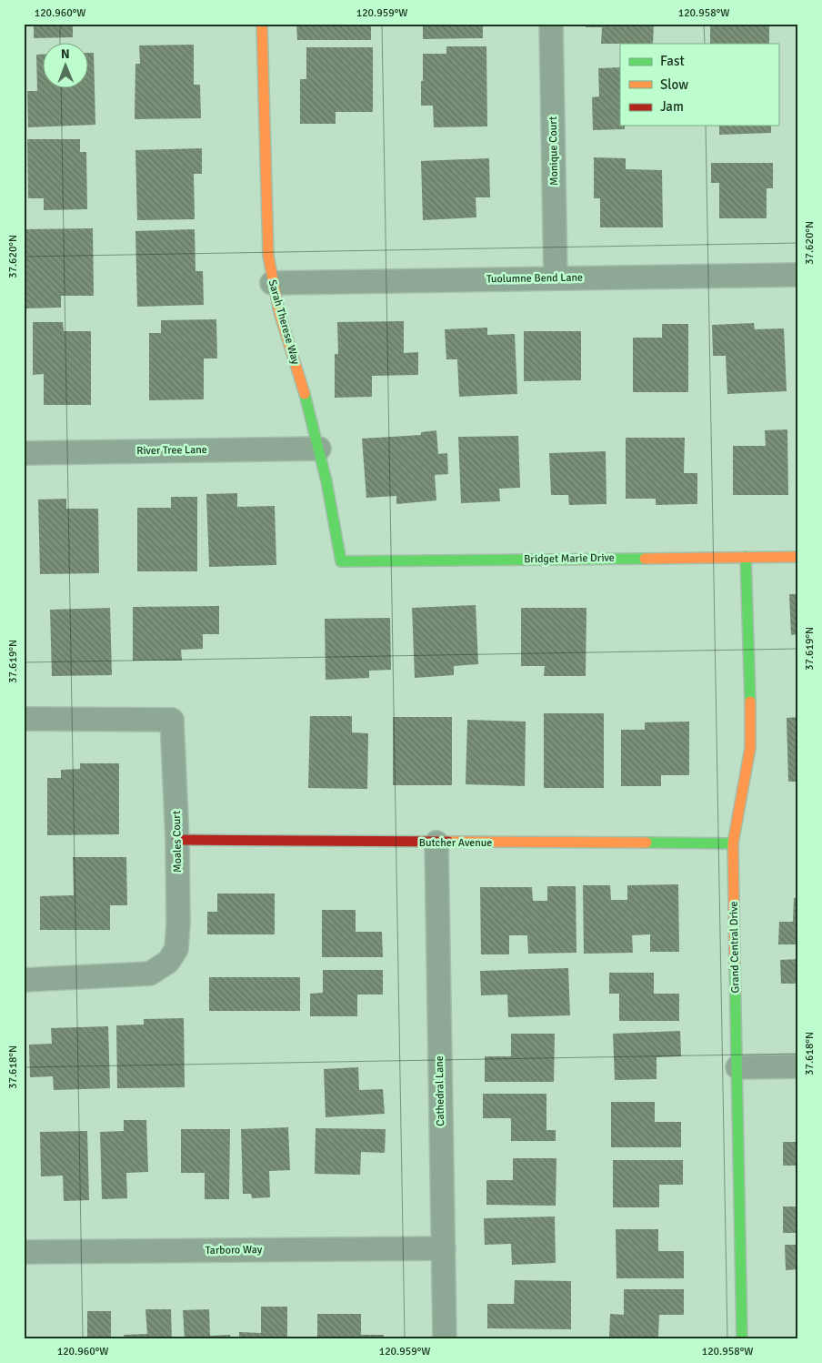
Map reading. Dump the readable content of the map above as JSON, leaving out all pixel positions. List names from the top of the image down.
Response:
{
  "streets": {
    "street": [
      "Monique Court",
      "Tuolumne Bend Lane",
      "Sarah Therese Way",
      "River Tree Lane",
      "Bridget Marie Drive",
      "Moales Court",
      "Butcher Avenue",
      "Grand Central Drive",
      "Cathedral Lane",
      "Tarboro Way"
    ]
  },
  "crossings": [
    ["Monique Court", "Tuolumne Bend Lane"],
    ["Tuolumne Bend Lane", "Sarah Therese Way"],
    ["Sarah Therese Way", "River Tree Lane"],
    ["Sarah Therese Way", "Bridget Marie Drive"],
    ["Bridget Marie Drive", "Grand Central Drive"],
    ["Moales Court", "Butcher Avenue"],
    ["Butcher Avenue", "Grand Central Drive"],
    ["Butcher Avenue", "Cathedral Lane"],
    ["Cathedral Lane", "Tarboro Way"]
  ],
  "legend": ["Fast", "Slow", "Jam"],
  "north": "top",
  "coordinates": [
    "120.960°W",
    "120.959°W",
    "120.958°W",
    "37.620°N",
    "37.619°N",
    "37.618°N"
  ]
}
